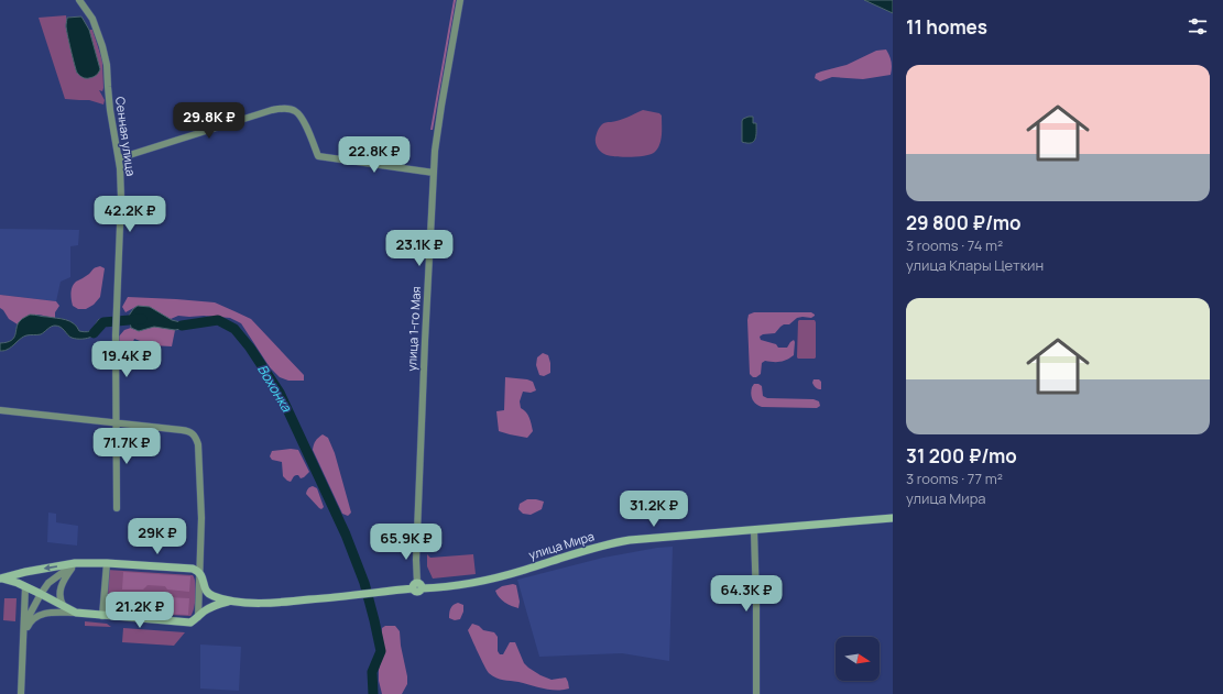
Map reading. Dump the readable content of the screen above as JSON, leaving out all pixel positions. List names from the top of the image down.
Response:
{
  "streets": {
    "main road": ["улица Мира"],
    "street": ["Сенная улица", "улица 1-го Мая"]
  },
  "crossings": [
    ["улица 1-го Мая", "улица Мира"]
  ],
  "water": ["Вохонка"],
  "north": "right",
  "page": {
    "heading": "11 homes",
    "list": [
      {
        "name": "29 800 ₽/mo",
        "note": "3 rooms · 74 m² · улица Клары Цеткин"
      },
      {
        "name": "31 200 ₽/mo",
        "note": "3 rooms · 77 m² · улица Мира"
      }
    ],
    "price": [
      "29.8K ₽",
      "22.8K ₽",
      "42.2K ₽",
      "23.1K ₽",
      "19.4K ₽",
      "71.7K ₽",
      "31.2K ₽",
      "29K ₽",
      "65.9K ₽",
      "64.3K ₽",
      "21.2K ₽"
    ]
  }
}
